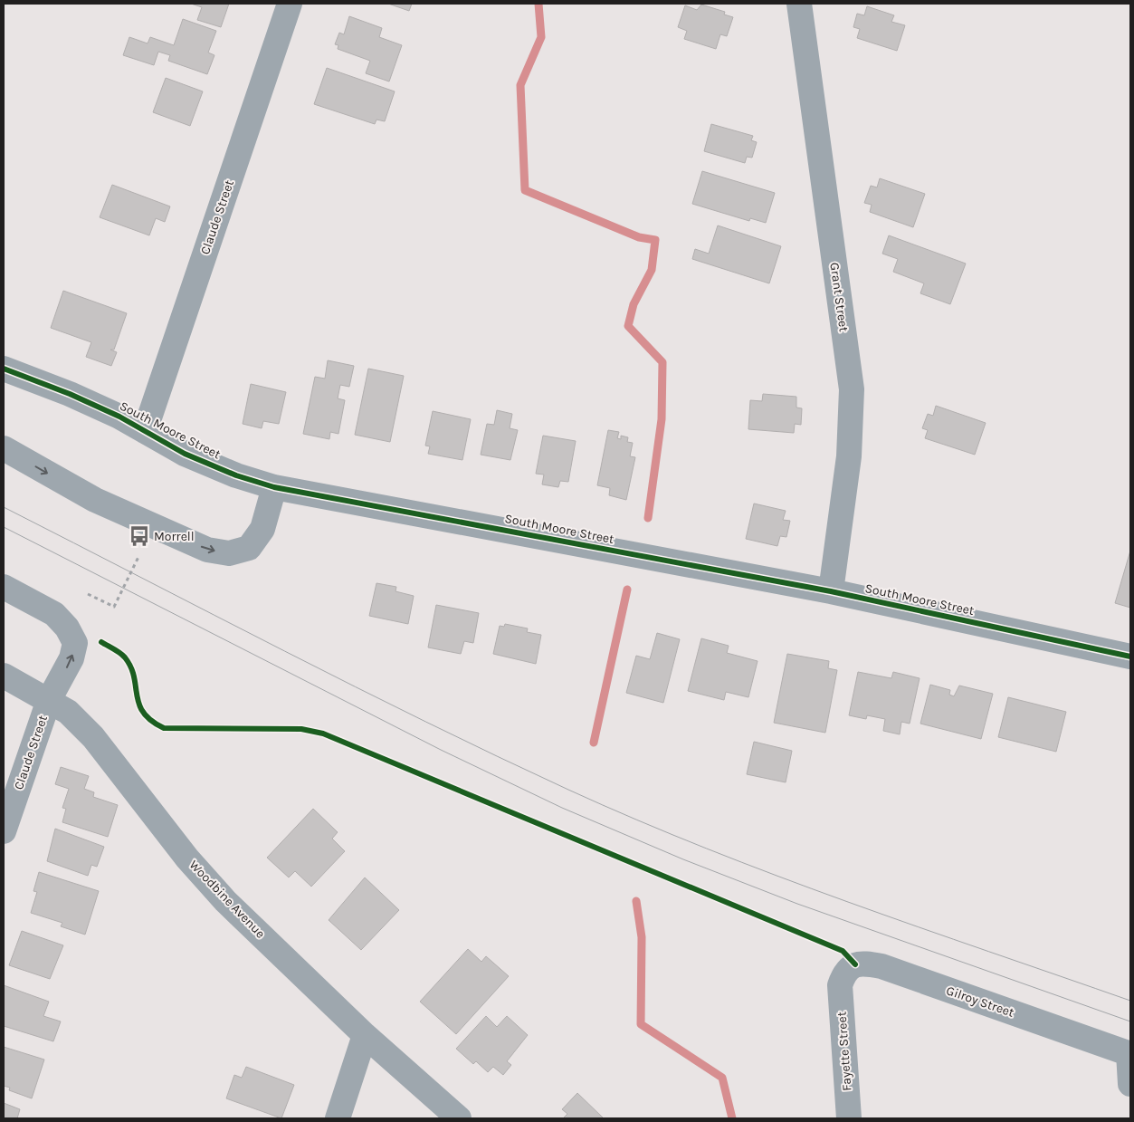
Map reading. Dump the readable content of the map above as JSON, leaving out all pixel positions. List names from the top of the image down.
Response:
{
  "streets": {
    "street": [
      "Claude Street",
      "Grant Street",
      "South Moore Street",
      "Woodbine Avenue",
      "Gilroy Street",
      "Fayette Street"
    ]
  },
  "crossings": [
    ["Claude Street", "South Moore Street"],
    ["Claude Street", "Woodbine Avenue"],
    ["Grant Street", "South Moore Street"],
    ["Gilroy Street", "Fayette Street"]
  ],
  "places": {
    "bus stop": ["Morrell"]
  }
}
